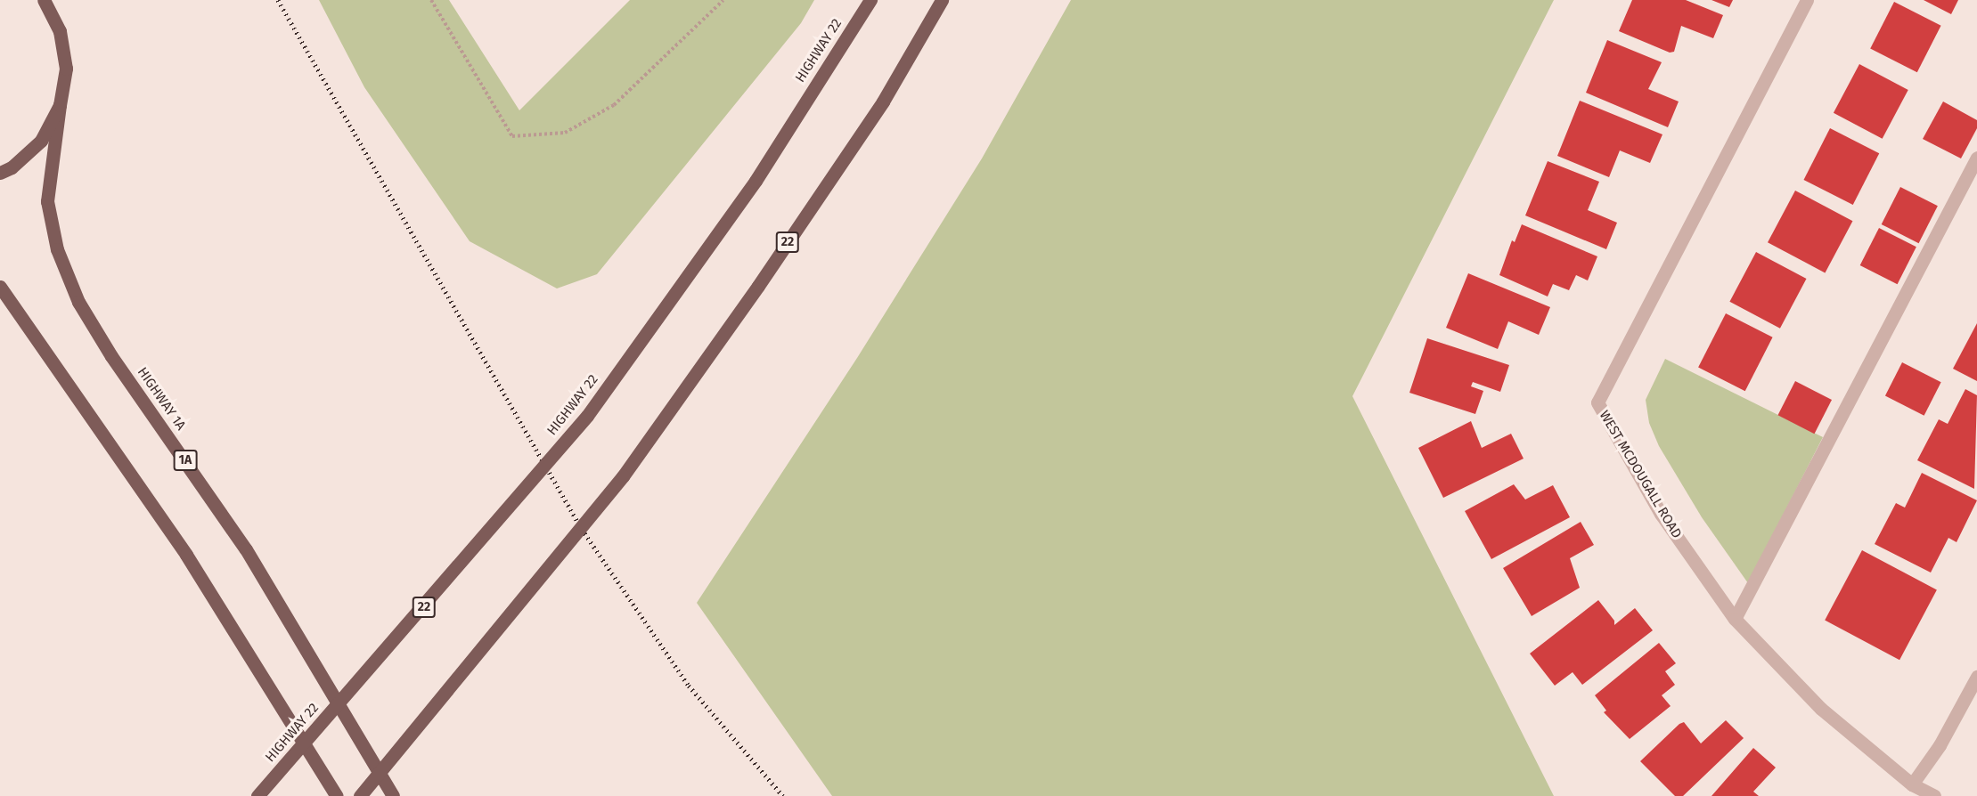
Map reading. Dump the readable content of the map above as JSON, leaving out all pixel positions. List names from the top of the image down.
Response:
{
  "streets": {
    "main road": [
      "HIGHWAY 22",
      "22",
      "HIGHWAY 1A",
      "1A"
    ],
    "street": ["WEST MCDOUGALL ROAD"]
  }
}
